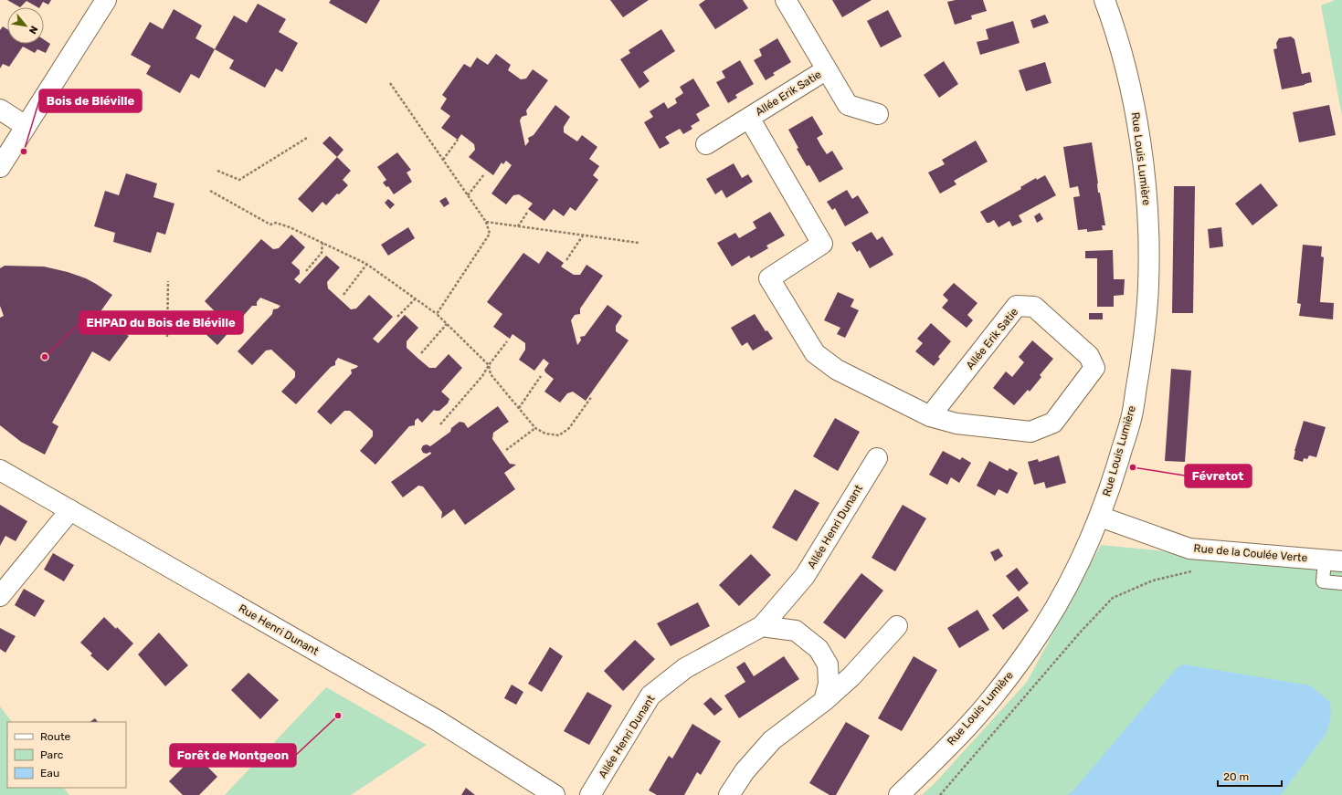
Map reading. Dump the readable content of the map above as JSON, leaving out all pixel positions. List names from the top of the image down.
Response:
{
  "streets": {
    "street": [
      "Allée Erik Satie",
      "Rue Louis Lumière",
      "Allée Henri Dunant",
      "Rue de la Coulée Verte",
      "Rue Henri Dunant"
    ]
  },
  "crossings": [
    ["Rue Louis Lumière", "Rue de la Coulée Verte"]
  ],
  "places": [
    "Bois de Bléville",
    "EHPAD du Bois de Bléville",
    "Févretot",
    "Forêt de Montgeon"
  ],
  "legend": ["Route", "Parc", "Eau"],
  "scale_bar": "20 m",
  "north": "bottom right"
}
